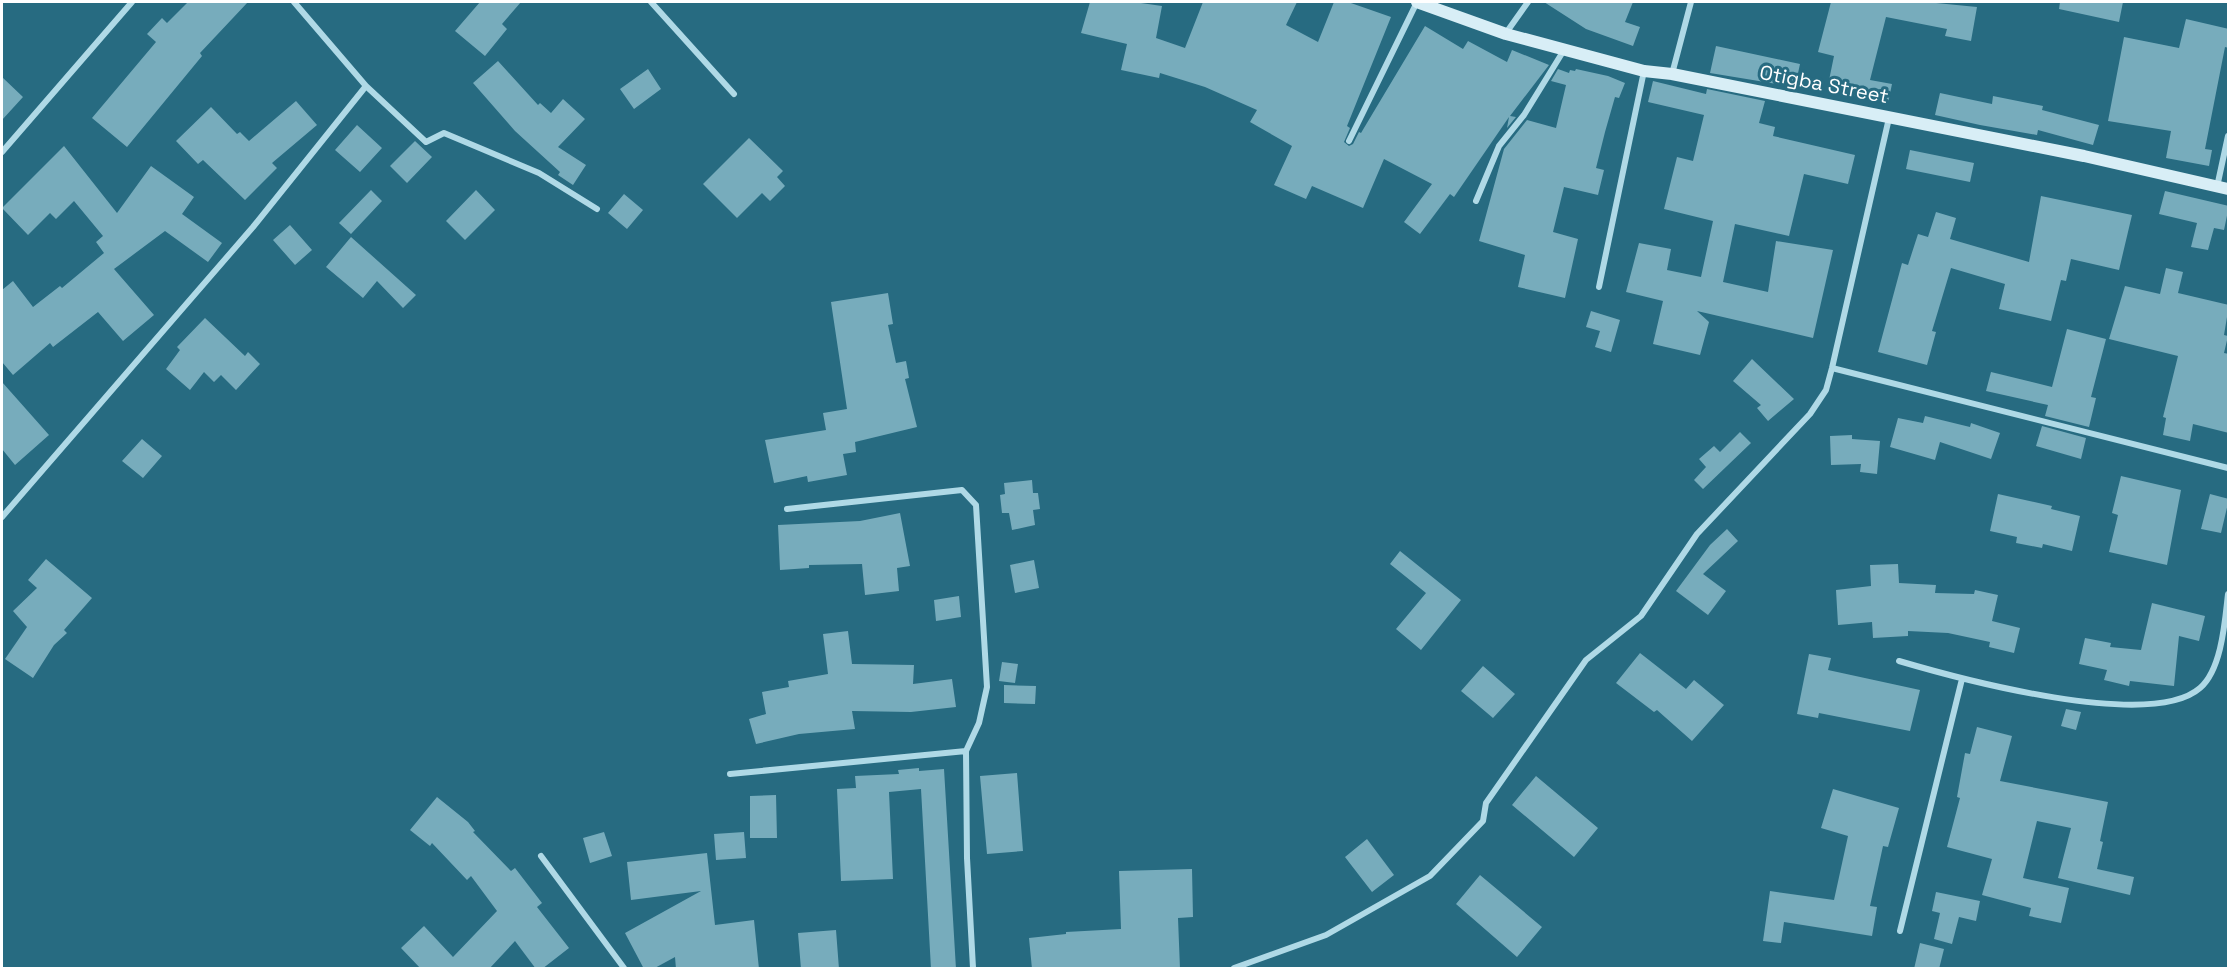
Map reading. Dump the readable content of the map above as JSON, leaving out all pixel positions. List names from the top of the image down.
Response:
{
  "streets": {
    "street": ["Otigba Street"]
  }
}
